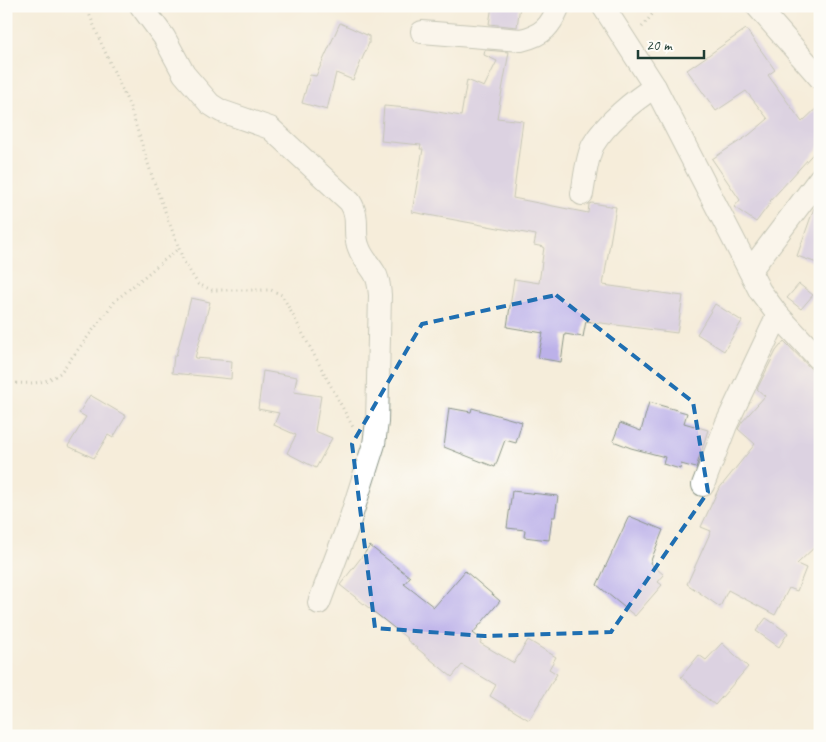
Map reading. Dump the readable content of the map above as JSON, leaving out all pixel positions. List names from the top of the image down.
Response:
{
  "scale_bar": "20 m"
}
